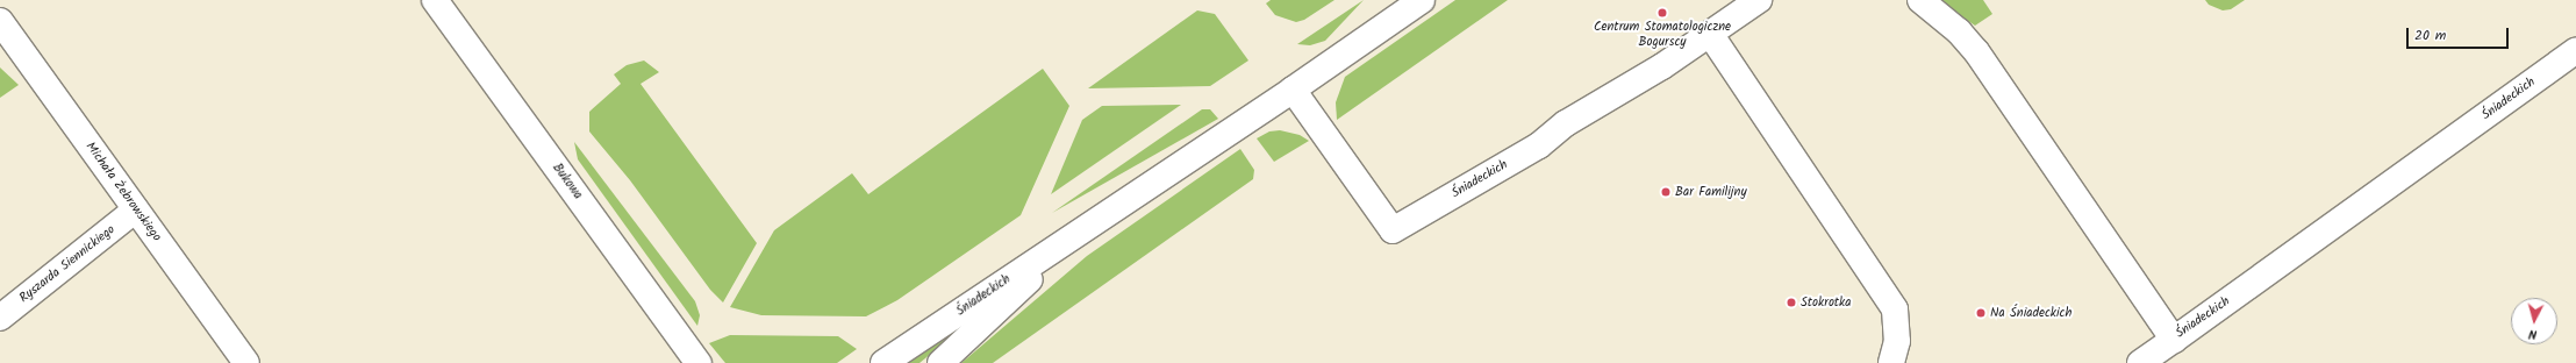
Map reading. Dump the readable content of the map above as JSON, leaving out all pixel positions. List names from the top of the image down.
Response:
{
  "streets": {
    "street": [
      "Śniadeckich",
      "Bukowa",
      "Michała Żebrowskiego",
      "Ryszarda Siennickiego"
    ]
  },
  "crossings": [
    ["Michała Żebrowskiego", "Ryszarda Siennickiego"]
  ],
  "places": [
    "Centrum Stomatologiczne Bogurscy",
    "Bar Familijny",
    "Stokrotka",
    "Na Śniadeckich"
  ],
  "scale_bar": "20 m",
  "north": "bottom"
}
